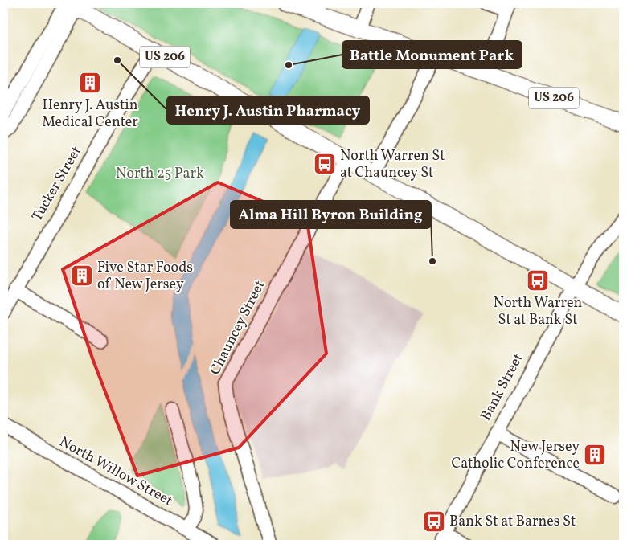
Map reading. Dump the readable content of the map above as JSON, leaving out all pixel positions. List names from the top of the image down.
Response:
{
  "streets": {
    "main road": ["US 206"],
    "street": [
      "Tucker Street",
      "Chauncey Street",
      "Bank Street",
      "North Willow Street"
    ]
  },
  "crossings": [
    ["US 206", "Tucker Street"],
    ["US 206", "Chauncey Street"],
    ["US 206", "Bank Street"]
  ],
  "parks": ["North 25 Park"],
  "places": {
    "other": ["Henry J. Austin Pharmacy", "Battle Monument Park", "Alma Hill Byron Building"],
    "building": ["Henry J. Austin Medical Center", "Five Star Foods of New Jersey", "New Jersey Catholic Conference"],
    "bus stop": ["North Warren St at Chauncey St", "North Warren St at Bank St", "Bank St at Barnes St"]
  }
}
